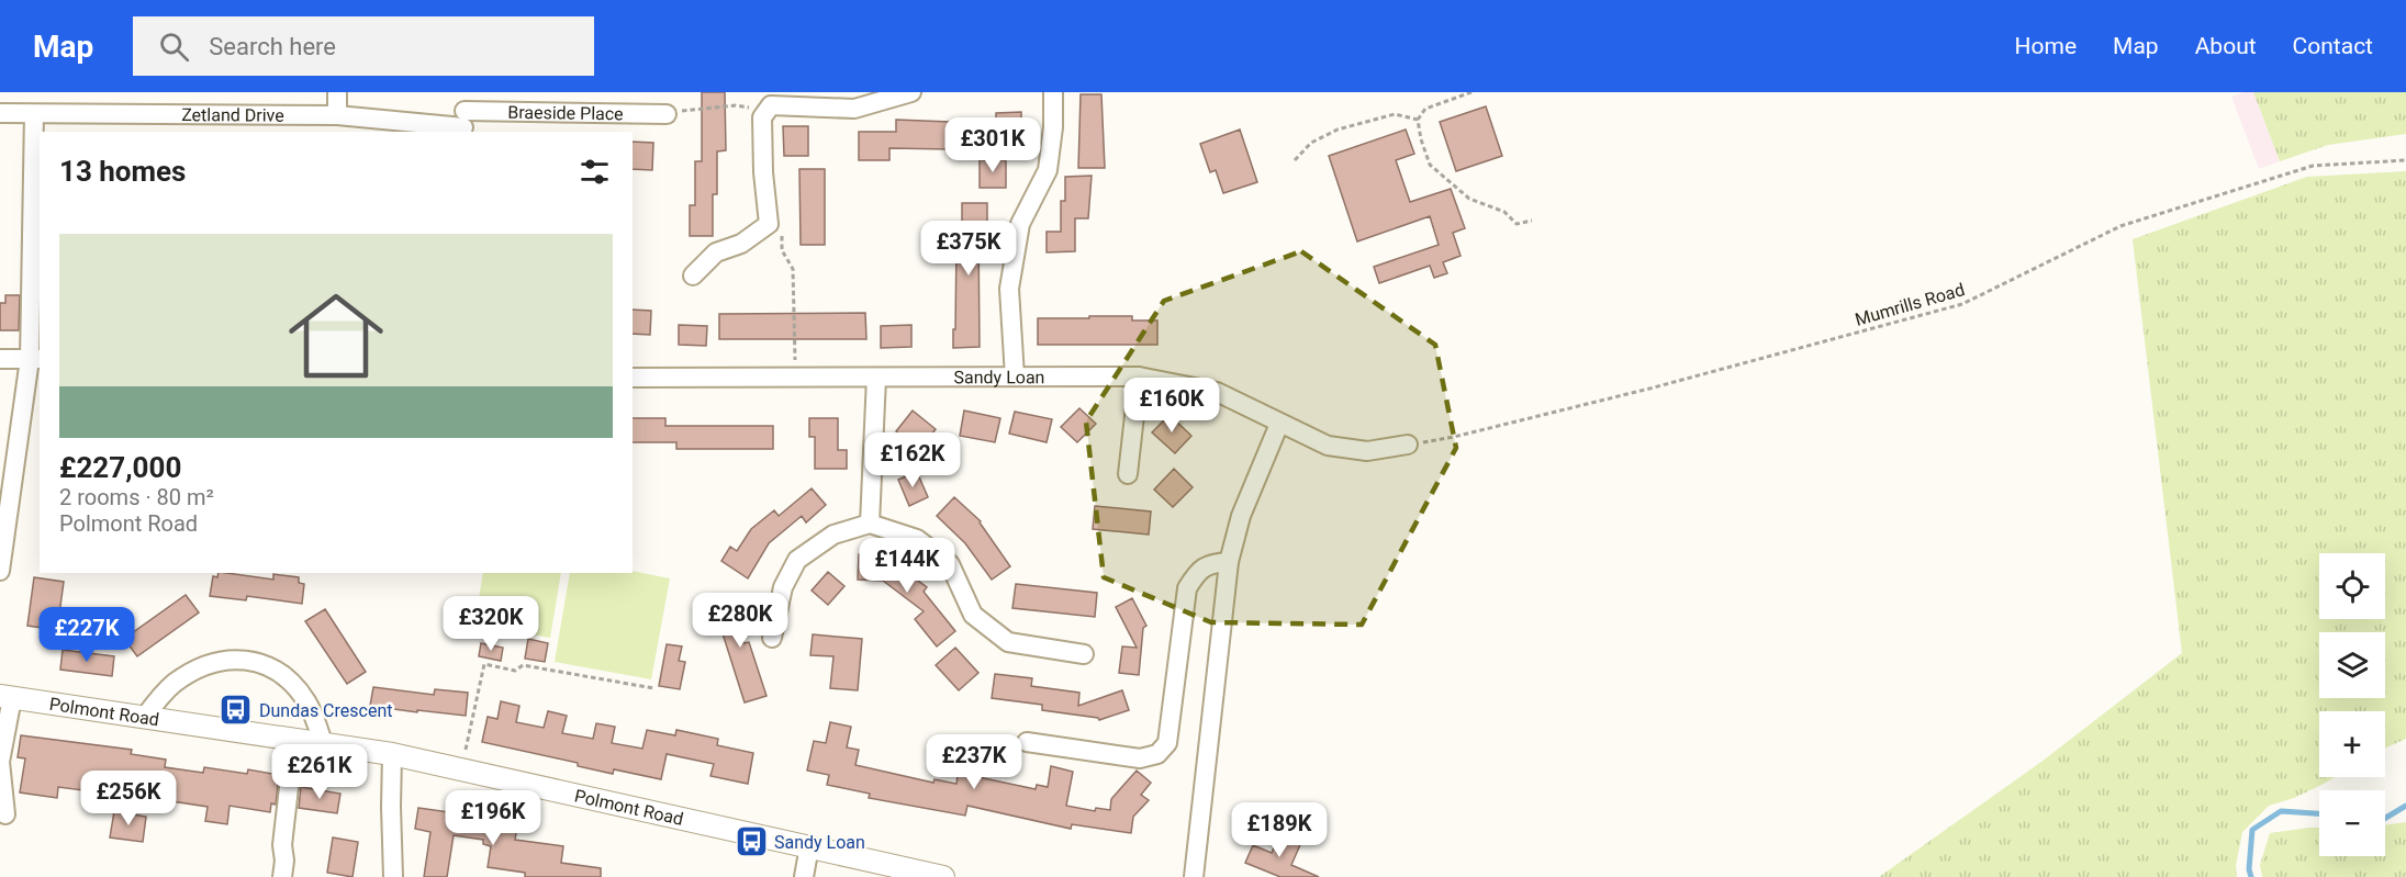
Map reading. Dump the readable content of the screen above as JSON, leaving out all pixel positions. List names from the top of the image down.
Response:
{
  "streets": {
    "main road": ["Polmont Road"],
    "street": ["Braeside Place", "Zetland Drive", "Sandy Loan"],
    "path": ["Mumrills Road"]
  },
  "crossings": [
    ["Braeside Place", "Zetland Drive"],
    ["Mumrills Road", "Sandy Loan"]
  ],
  "places": {
    "bus stop": ["Dundas Crescent", "Sandy Loan"]
  },
  "page": {
    "header": "Map",
    "search": "Search here",
    "nav": [
      "Home",
      "Map",
      "About",
      "Contact"
    ],
    "price": [
      "£301K",
      "£375K",
      "£160K",
      "£162K",
      "£144K",
      "£280K",
      "£320K",
      "£227K",
      "£237K",
      "£261K",
      "£256K",
      "£196K",
      "£189K"
    ],
    "heading": "13 homes",
    "list": [
      {
        "name": "£227,000",
        "note": "2 rooms · 80 m² · Polmont Road"
      }
    ],
    "map_buttons": ["+", "−"]
  }
}
